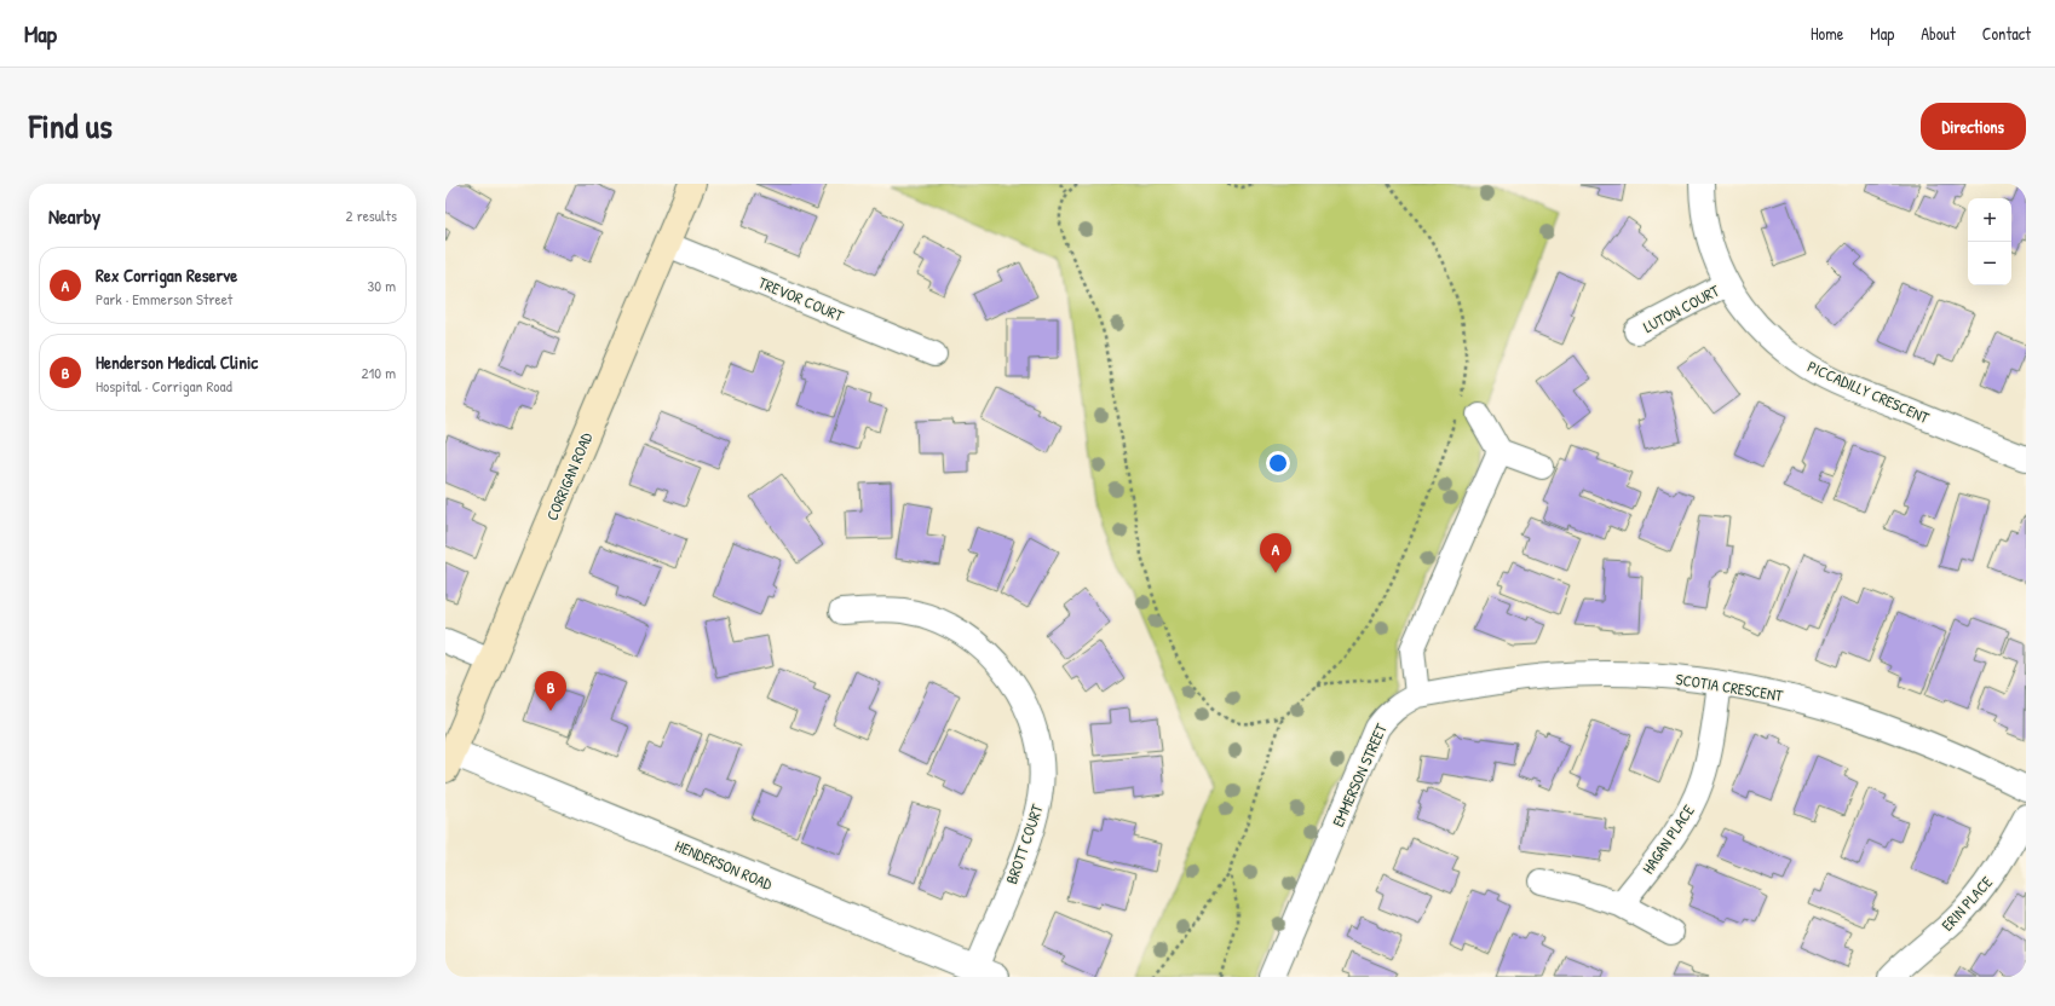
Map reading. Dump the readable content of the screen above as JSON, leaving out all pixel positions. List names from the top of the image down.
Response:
{
  "streets": {
    "main road": ["CORRIGAN ROAD"],
    "street": [
      "TREVOR COURT",
      "LUTON COURT",
      "PICCADILLY CRESCENT",
      "SCOTIA CRESCENT",
      "EMMERSON STREET",
      "HAGAN PLACE",
      "BROTT COURT",
      "HENDERSON ROAD",
      "ERIN PLACE"
    ]
  },
  "crossings": [
    ["TREVOR COURT", "CORRIGAN ROAD"],
    ["LUTON COURT", "PICCADILLY CRESCENT"],
    ["CORRIGAN ROAD", "HENDERSON ROAD"],
    ["SCOTIA CRESCENT", "EMMERSON STREET"],
    ["SCOTIA CRESCENT", "HAGAN PLACE"],
    ["BROTT COURT", "HENDERSON ROAD"]
  ],
  "page": {
    "header": "Map",
    "nav": [
      "Home",
      "Map",
      "About",
      "Contact"
    ],
    "title": "Find us",
    "buttons": "Directions",
    "heading": ["Nearby", "2 results"],
    "map_buttons": ["+", "−"],
    "list": [
      {
        "mark": "A",
        "name": "Rex Corrigan Reserve",
        "note": "Park · Emmerson Street",
        "value": "30 m"
      },
      {
        "mark": "B",
        "name": "Henderson Medical Clinic",
        "note": "Hospital · Corrigan Road",
        "value": "210 m"
      }
    ],
    "pins": ["A", "B"]
  }
}
